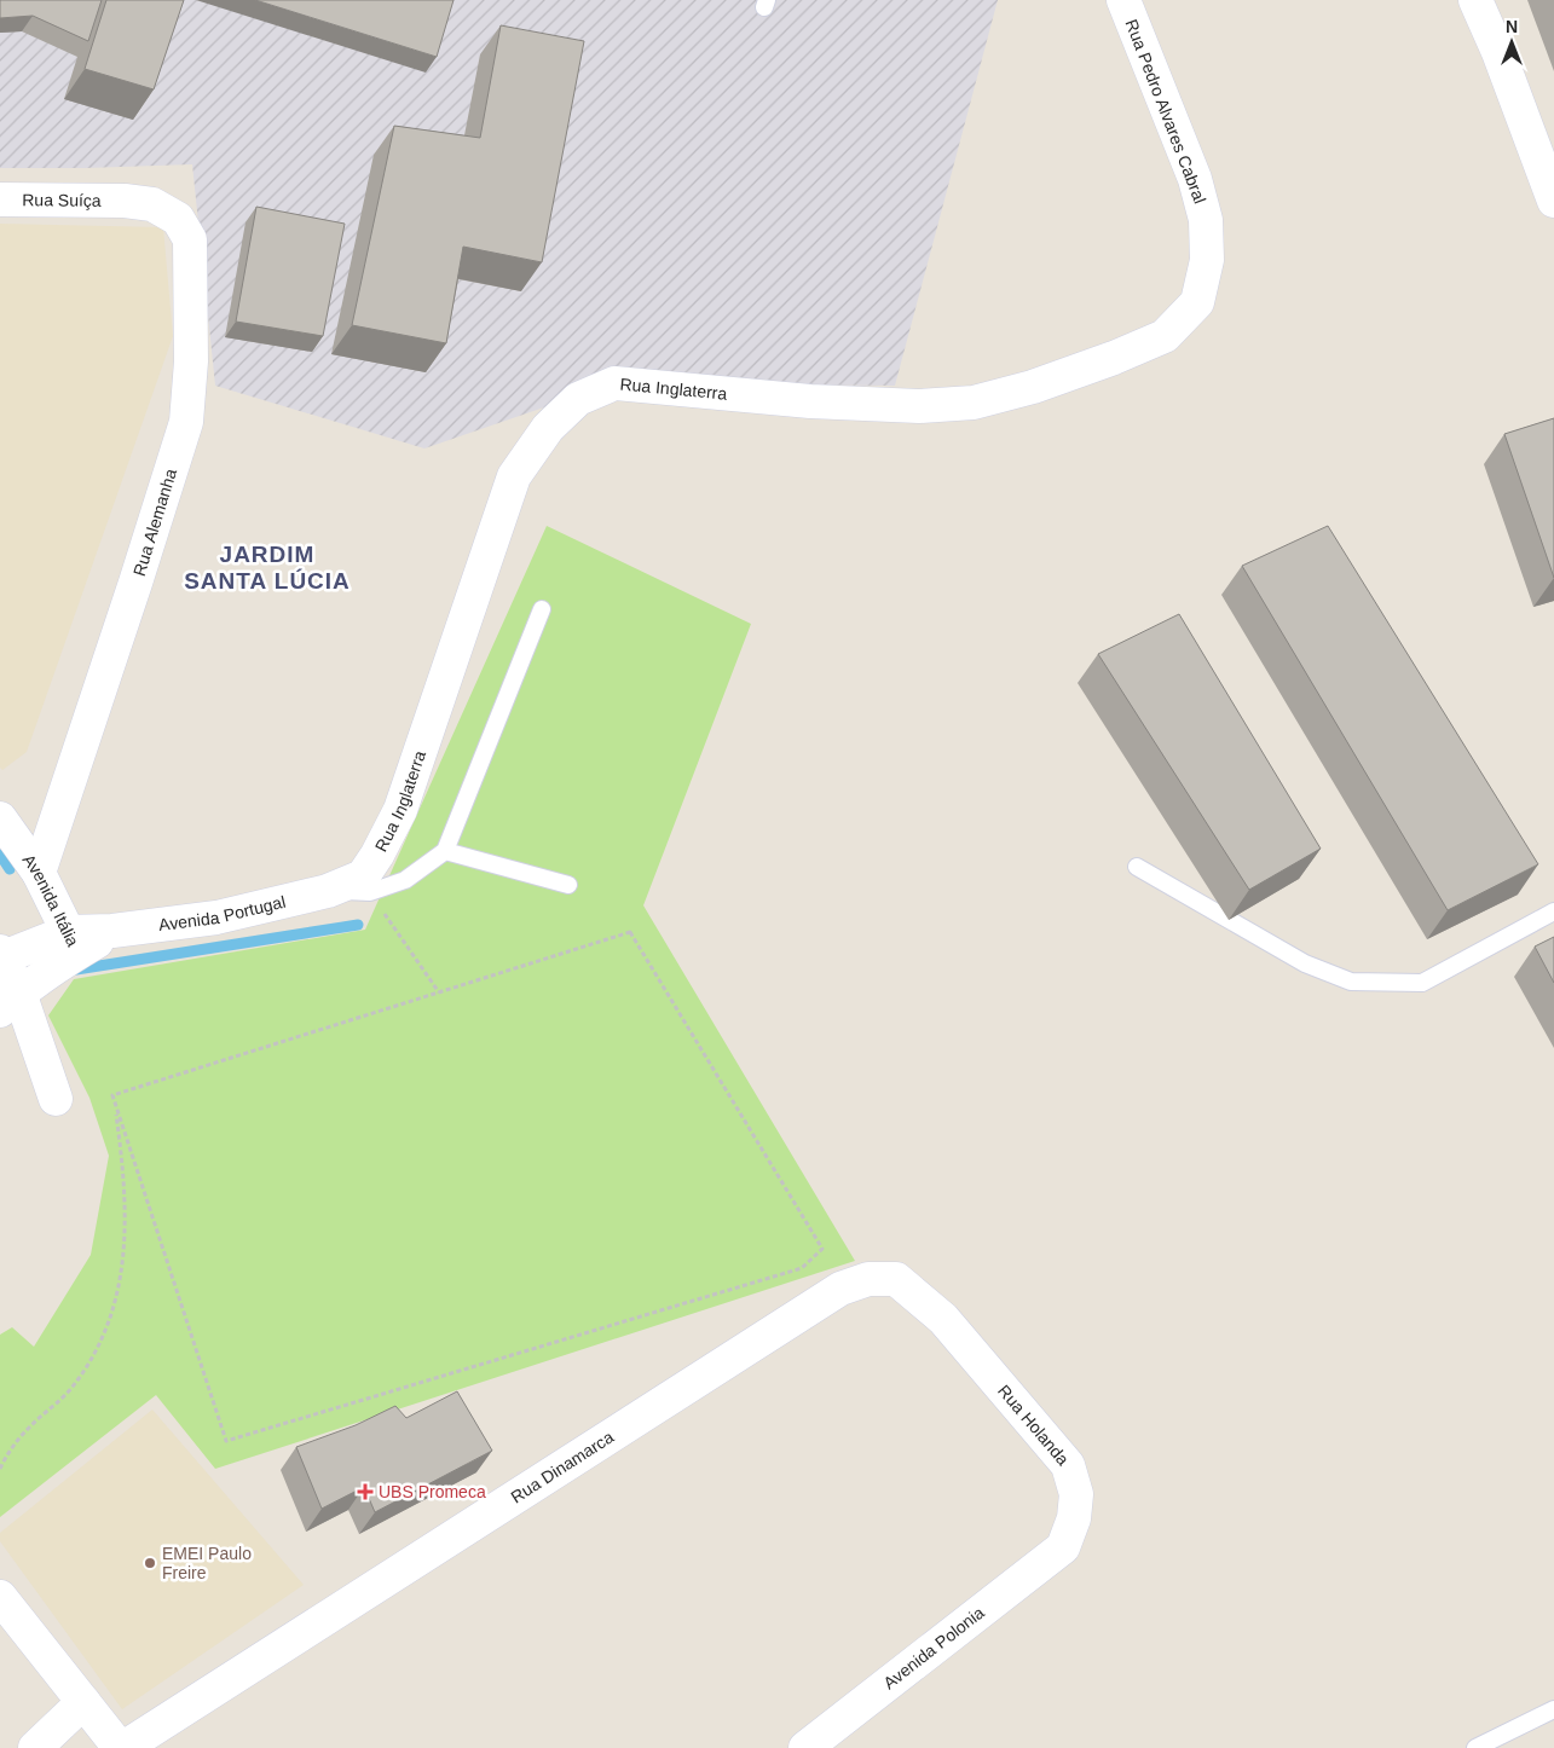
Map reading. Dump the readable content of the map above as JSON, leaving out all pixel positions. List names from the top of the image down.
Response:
{
  "streets": {
    "street": [
      "Rua Pedro Alvares Cabral",
      "Rua Suíça",
      "Rua Inglaterra",
      "Rua Alemanha",
      "Avenida Itália",
      "Avenida Portugal",
      "Rua Holanda",
      "Rua Dinamarca",
      "Avenida Polonia"
    ]
  },
  "crossings": [
    ["Rua Pedro Alvares Cabral", "Rua Inglaterra"],
    ["Rua Suíça", "Rua Alemanha"],
    ["Rua Inglaterra", "Avenida Portugal"],
    ["Rua Alemanha", "Avenida Itália"],
    ["Avenida Itália", "Avenida Portugal"],
    ["Rua Holanda", "Rua Dinamarca"],
    ["Rua Holanda", "Avenida Polonia"]
  ],
  "districts": ["JARDIM SANTA LÚCIA"],
  "places": {
    "health": ["UBS Promeca"],
    "other": ["EMEI Paulo Freire"]
  },
  "north": "top"
}
